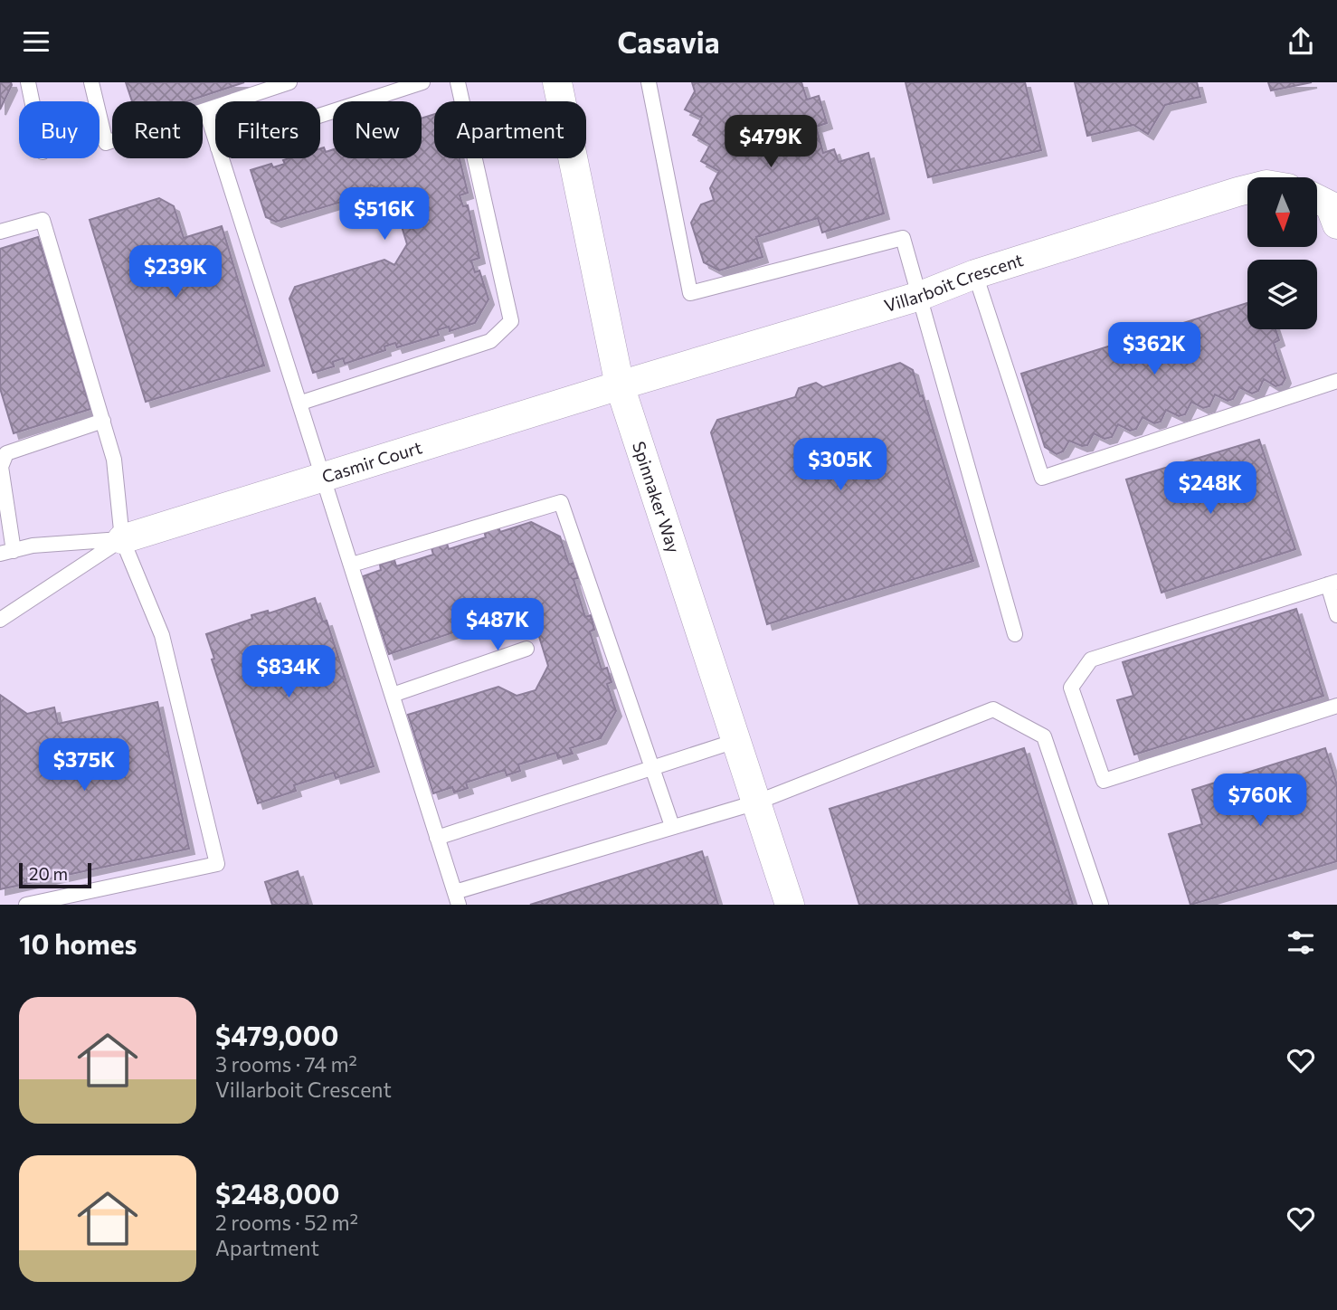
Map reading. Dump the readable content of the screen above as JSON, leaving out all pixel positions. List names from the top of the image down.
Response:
{
  "streets": {
    "street": ["Villarboit Crescent", "Casmir Court", "Spinnaker Way"]
  },
  "crossings": [
    ["Villarboit Crescent", "Casmir Court"],
    ["Villarboit Crescent", "Spinnaker Way"],
    ["Casmir Court", "Spinnaker Way"]
  ],
  "scale_bar": "20 m",
  "north": "bottom",
  "page": {
    "header": "Casavia",
    "chip": [
      "Buy",
      "Rent",
      "Filters",
      "New",
      "Apartment"
    ],
    "price": [
      "$479K",
      "$516K",
      "$239K",
      "$362K",
      "$305K",
      "$248K",
      "$487K",
      "$834K",
      "$375K",
      "$760K"
    ],
    "scale": "20 m",
    "heading": "10 homes",
    "list": [
      {
        "name": "$479,000",
        "note": "3 rooms · 74 m² · Villarboit Crescent"
      },
      {
        "name": "$248,000",
        "note": "2 rooms · 52 m² · Apartment"
      }
    ]
  }
}
